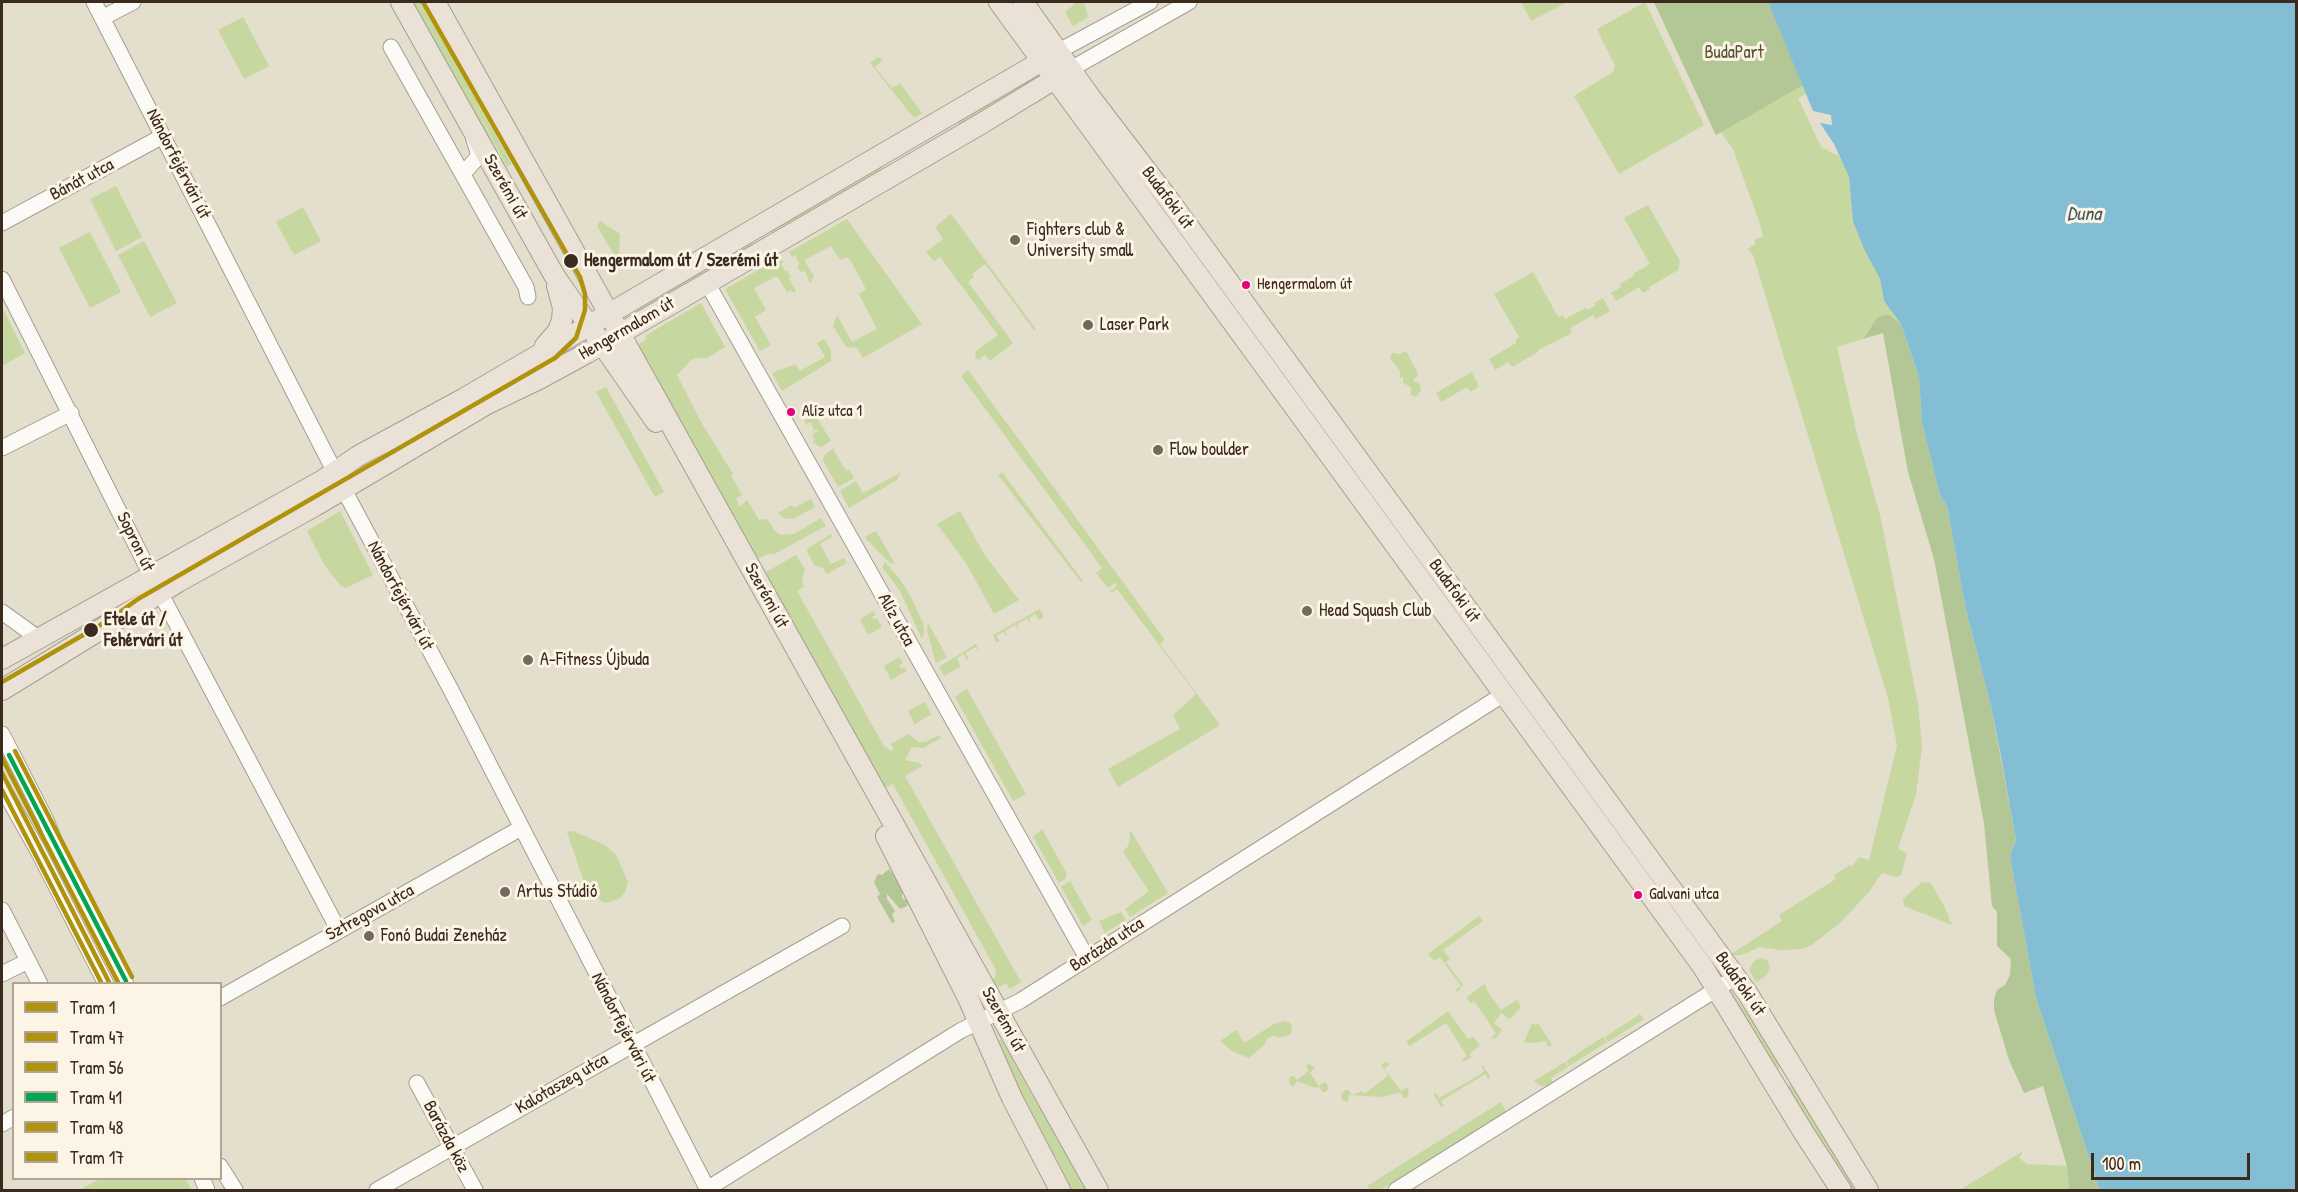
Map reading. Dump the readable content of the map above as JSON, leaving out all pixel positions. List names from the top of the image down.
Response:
{
  "streets": {
    "main road": ["Szerémi út", "Budafoki út", "Hengermalom út"],
    "street": [
      "Nándorfejérvári út",
      "Bánát utca",
      "Sopron út",
      "Alíz utca",
      "Sztregova utca",
      "Barázda utca",
      "Kalotaszeg utca",
      "Barázda köz"
    ]
  },
  "crossings": [
    ["Nándorfejérvári út", "Bánát utca"],
    ["Nándorfejérvári út", "Hengermalom út"],
    ["Nándorfejérvári út", "Sztregova utca"],
    ["Nándorfejérvári út", "Barázda utca"],
    ["Nándorfejérvári út", "Kalotaszeg utca"],
    ["Szerémi út", "Hengermalom út"],
    ["Szerémi út", "Barázda utca"],
    ["Budafoki út", "Hengermalom út"],
    ["Budafoki út", "Barázda utca"],
    ["Hengermalom út", "Sopron út"],
    ["Hengermalom út", "Alíz utca"],
    ["Sopron út", "Sztregova utca"],
    ["Alíz utca", "Barázda utca"],
    ["Kalotaszeg utca", "Barázda köz"]
  ],
  "water": ["Duna"],
  "parks": ["BudaPart"],
  "places": [
    "Fighters club & University small",
    "Hengermalom út / Szerémi út",
    "Hengermalom út",
    "Laser Park",
    "Alíz utca 1",
    "Flow boulder",
    "Head Squash Club",
    "Etele út / Fehérvári út",
    "A-Fitness Újbuda",
    "Artus Stúdió",
    "Galvani utca",
    "Fonó Budai Zeneház"
  ],
  "lines": [
    "tram line 1",
    "tram line 17",
    "tram line 41",
    "tram line 47",
    "tram line 56",
    "tram line 48"
  ],
  "legend": [
    "Tram 1",
    "Tram 47",
    "Tram 56",
    "Tram 41",
    "Tram 48",
    "Tram 17"
  ],
  "scale_bar": "100 m"
}
